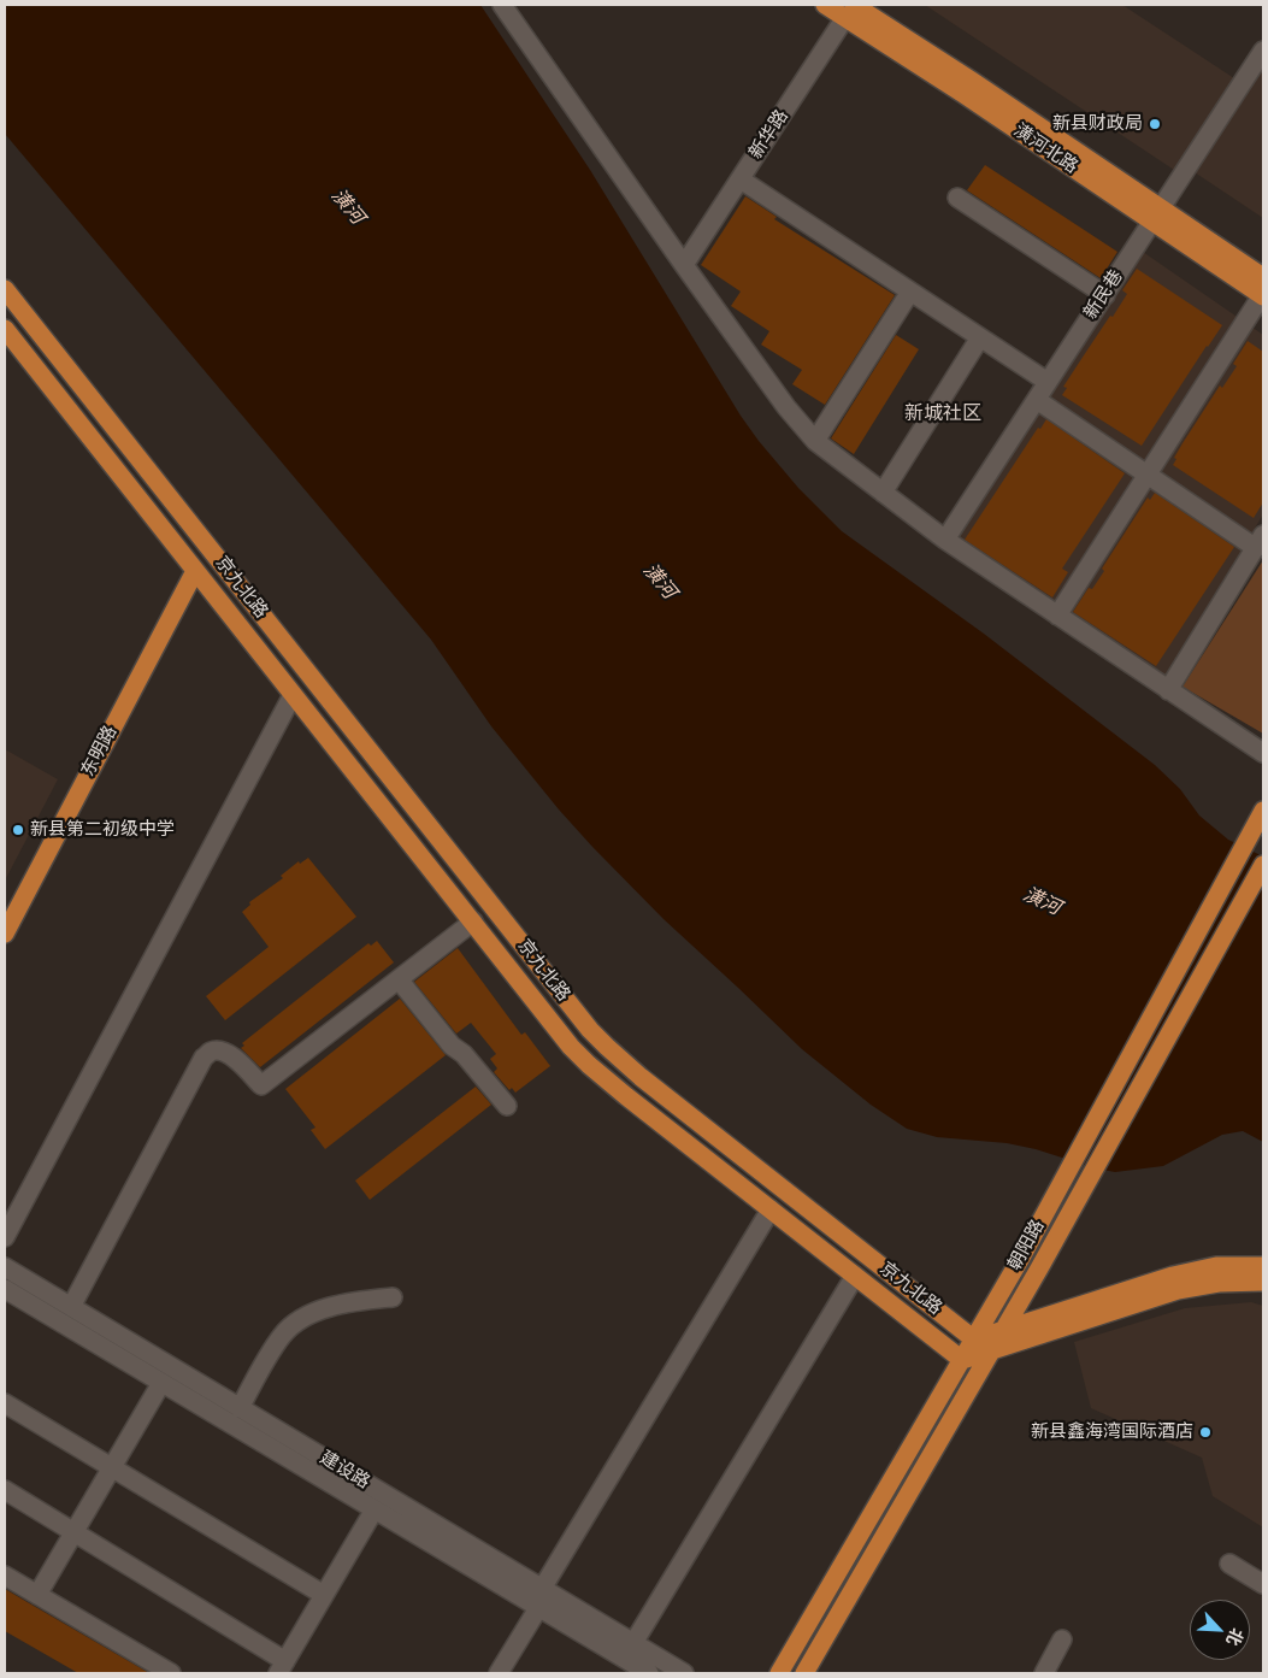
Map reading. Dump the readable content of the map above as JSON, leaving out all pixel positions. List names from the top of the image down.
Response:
{
  "streets": {
    "main road": [
      "潢河北路",
      "京九北路",
      "东明路",
      "朝阳路"
    ],
    "street": ["新华路", "新民巷", "建设路"]
  },
  "crossings": [
    ["新华路", "潢河北路"],
    ["潢河北路", "新民巷"],
    ["京九北路", "东明路"],
    ["京九北路", "朝阳路"]
  ],
  "districts": ["新城社区"],
  "water": ["潢河"],
  "places": ["新县财政局", "新县第二初级中学", "新县鑫海湾国际酒店"],
  "north": "bottom right"
}
